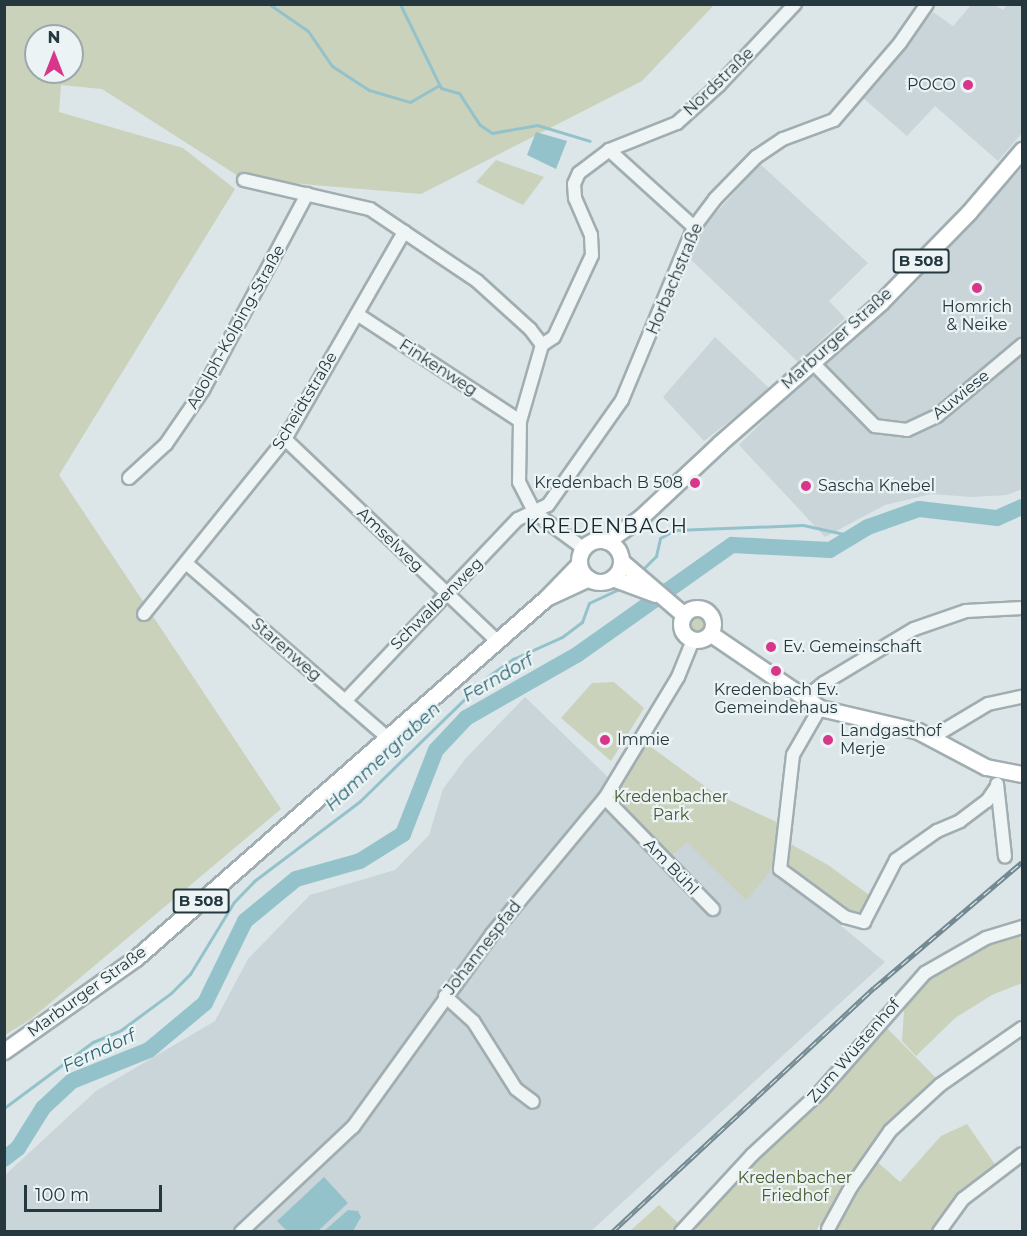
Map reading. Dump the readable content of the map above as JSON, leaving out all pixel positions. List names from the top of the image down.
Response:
{
  "streets": {
    "main road": ["B 508", "Marburger Straße"],
    "street": [
      "Nordstraße",
      "Horbachstraße",
      "Adolph-Kolping-Straße",
      "Finkenweg",
      "Auwiese",
      "Scheidtstraße",
      "Amselweg",
      "Schwalbenweg",
      "Starenweg",
      "Am Bühl",
      "Johannespfad",
      "Zum Wüstenhof"
    ]
  },
  "crossings": [
    ["B 508", "Marburger Straße"],
    ["Horbachstraße", "Schwalbenweg"],
    ["Marburger Straße", "Auwiese"],
    ["Marburger Straße", "Amselweg"],
    ["Marburger Straße", "Starenweg"],
    ["Finkenweg", "Scheidtstraße"],
    ["Scheidtstraße", "Amselweg"],
    ["Scheidtstraße", "Starenweg"],
    ["Amselweg", "Schwalbenweg"],
    ["Schwalbenweg", "Starenweg"],
    ["Am Bühl", "Johannespfad"]
  ],
  "districts": ["KREDENBACH"],
  "water": ["Ferndorf", "Hammergraben"],
  "parks": ["Kredenbacher Park", "Kredenbacher Friedhof"],
  "places": [
    "POCO",
    "Homrich & Neike",
    "Kredenbach B 508",
    "Sascha Knebel",
    "Ev. Gemeinschaft",
    "Kredenbach Ev. Gemeindehaus",
    "Immie",
    "Landgasthof Merje"
  ],
  "scale_bar": "100 m",
  "north": "top"
}
